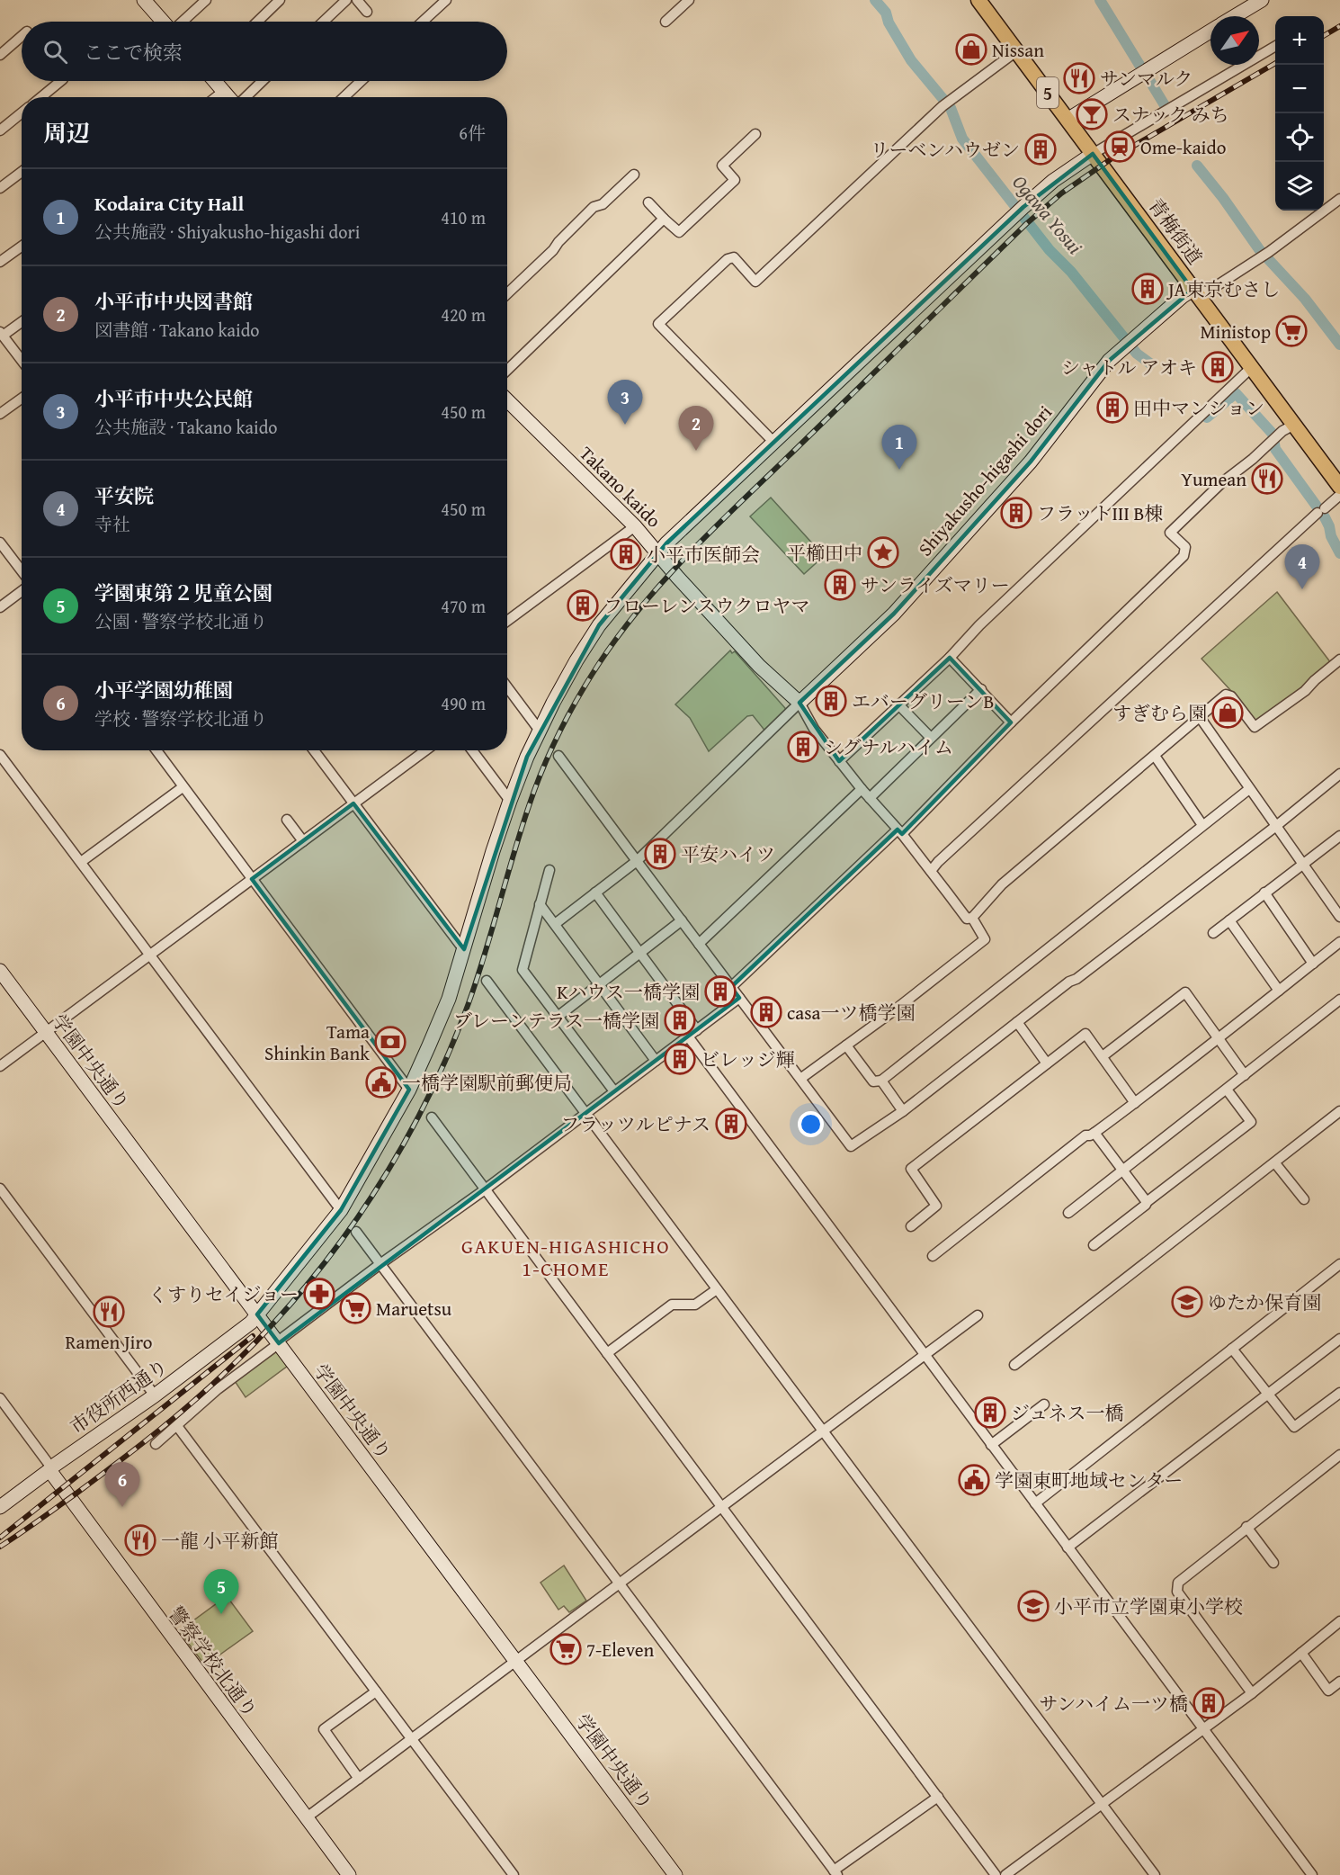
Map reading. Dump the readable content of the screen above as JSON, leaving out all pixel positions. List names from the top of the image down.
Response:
{
  "streets": {
    "main road": ["5", "青梅街道"],
    "street": [
      "Shiyakusho-higashi dori",
      "Takano kaido",
      "学園中央通り",
      "市役所西通り",
      "警察学校北通り"
    ]
  },
  "crossings": [
    ["青梅街道", "Shiyakusho-higashi dori"],
    ["青梅街道", "市役所西通り"],
    ["Shiyakusho-higashi dori", "Takano kaido"],
    ["Takano kaido", "市役所西通り"],
    ["学園中央通り", "市役所西通り"],
    ["市役所西通り", "警察学校北通り"]
  ],
  "districts": ["GAKUEN-HIGASHICHO 1-CHOME"],
  "water": ["Ogawa Yosui"],
  "places": {
    "shop": ["Nissan", "すぎむら園"],
    "restaurant": [
      "サンマルク",
      "Yumean",
      "Ramen Jiro",
      "一龍 小平新館"
    ],
    "bar": ["スナック みち"],
    "station": ["Ome-kaido"],
    "building": [
      "リーベンハウゼン",
      "JA東京むさし",
      "シャトル アオキ",
      "田中マンション",
      "フラットⅢ B棟",
      "小平市医師会",
      "サンライズマリー",
      "フローレンスウクロヤマ",
      "エバーグリーンB",
      "シグナルハイム",
      "平安ハイツ",
      "Kハウス一橋学園",
      "casa一ツ橋学園",
      "ブレーンテラス一橋学園",
      "ビレッジ輝",
      "フラッツルピナス",
      "ジュネス一橋",
      "サンハイム一ツ橋"
    ],
    "supermarket": ["Ministop", "Maruetsu", "7-Eleven"],
    "place": ["平櫛田中"],
    "bank": ["Tama Shinkin Bank"],
    "public building": ["一橋学園駅前郵便局", "学園東町地域センター"],
    "pharmacy": ["くすりセイジョー"],
    "school or university": ["ゆたか保育園", "小平市立学園東小学校"]
  },
  "north": "top right",
  "page": {
    "map_buttons": ["+", "−"],
    "search": "ここで検索",
    "heading": ["周辺", "6件"],
    "list": [
      {
        "mark": "1",
        "name": "Kodaira City Hall",
        "note": "公共施設 · Shiyakusho-higashi dori",
        "value": "410 m"
      },
      {
        "mark": "2",
        "name": "小平市中央図書館",
        "note": "図書館 · Takano kaido",
        "value": "420 m"
      },
      {
        "mark": "3",
        "name": "小平市中央公民館",
        "note": "公共施設 · Takano kaido",
        "value": "450 m"
      },
      {
        "mark": "4",
        "name": "平安院",
        "note": "寺社",
        "value": "450 m"
      },
      {
        "mark": "5",
        "name": "学園東第２児童公園",
        "note": "公園 · 警察学校北通り",
        "value": "470 m"
      },
      {
        "mark": "6",
        "name": "小平学園幼稚園",
        "note": "学校 · 警察学校北通り",
        "value": "490 m"
      }
    ],
    "pins": [
      "3",
      "2",
      "1",
      "4",
      "6",
      "5"
    ]
  }
}
